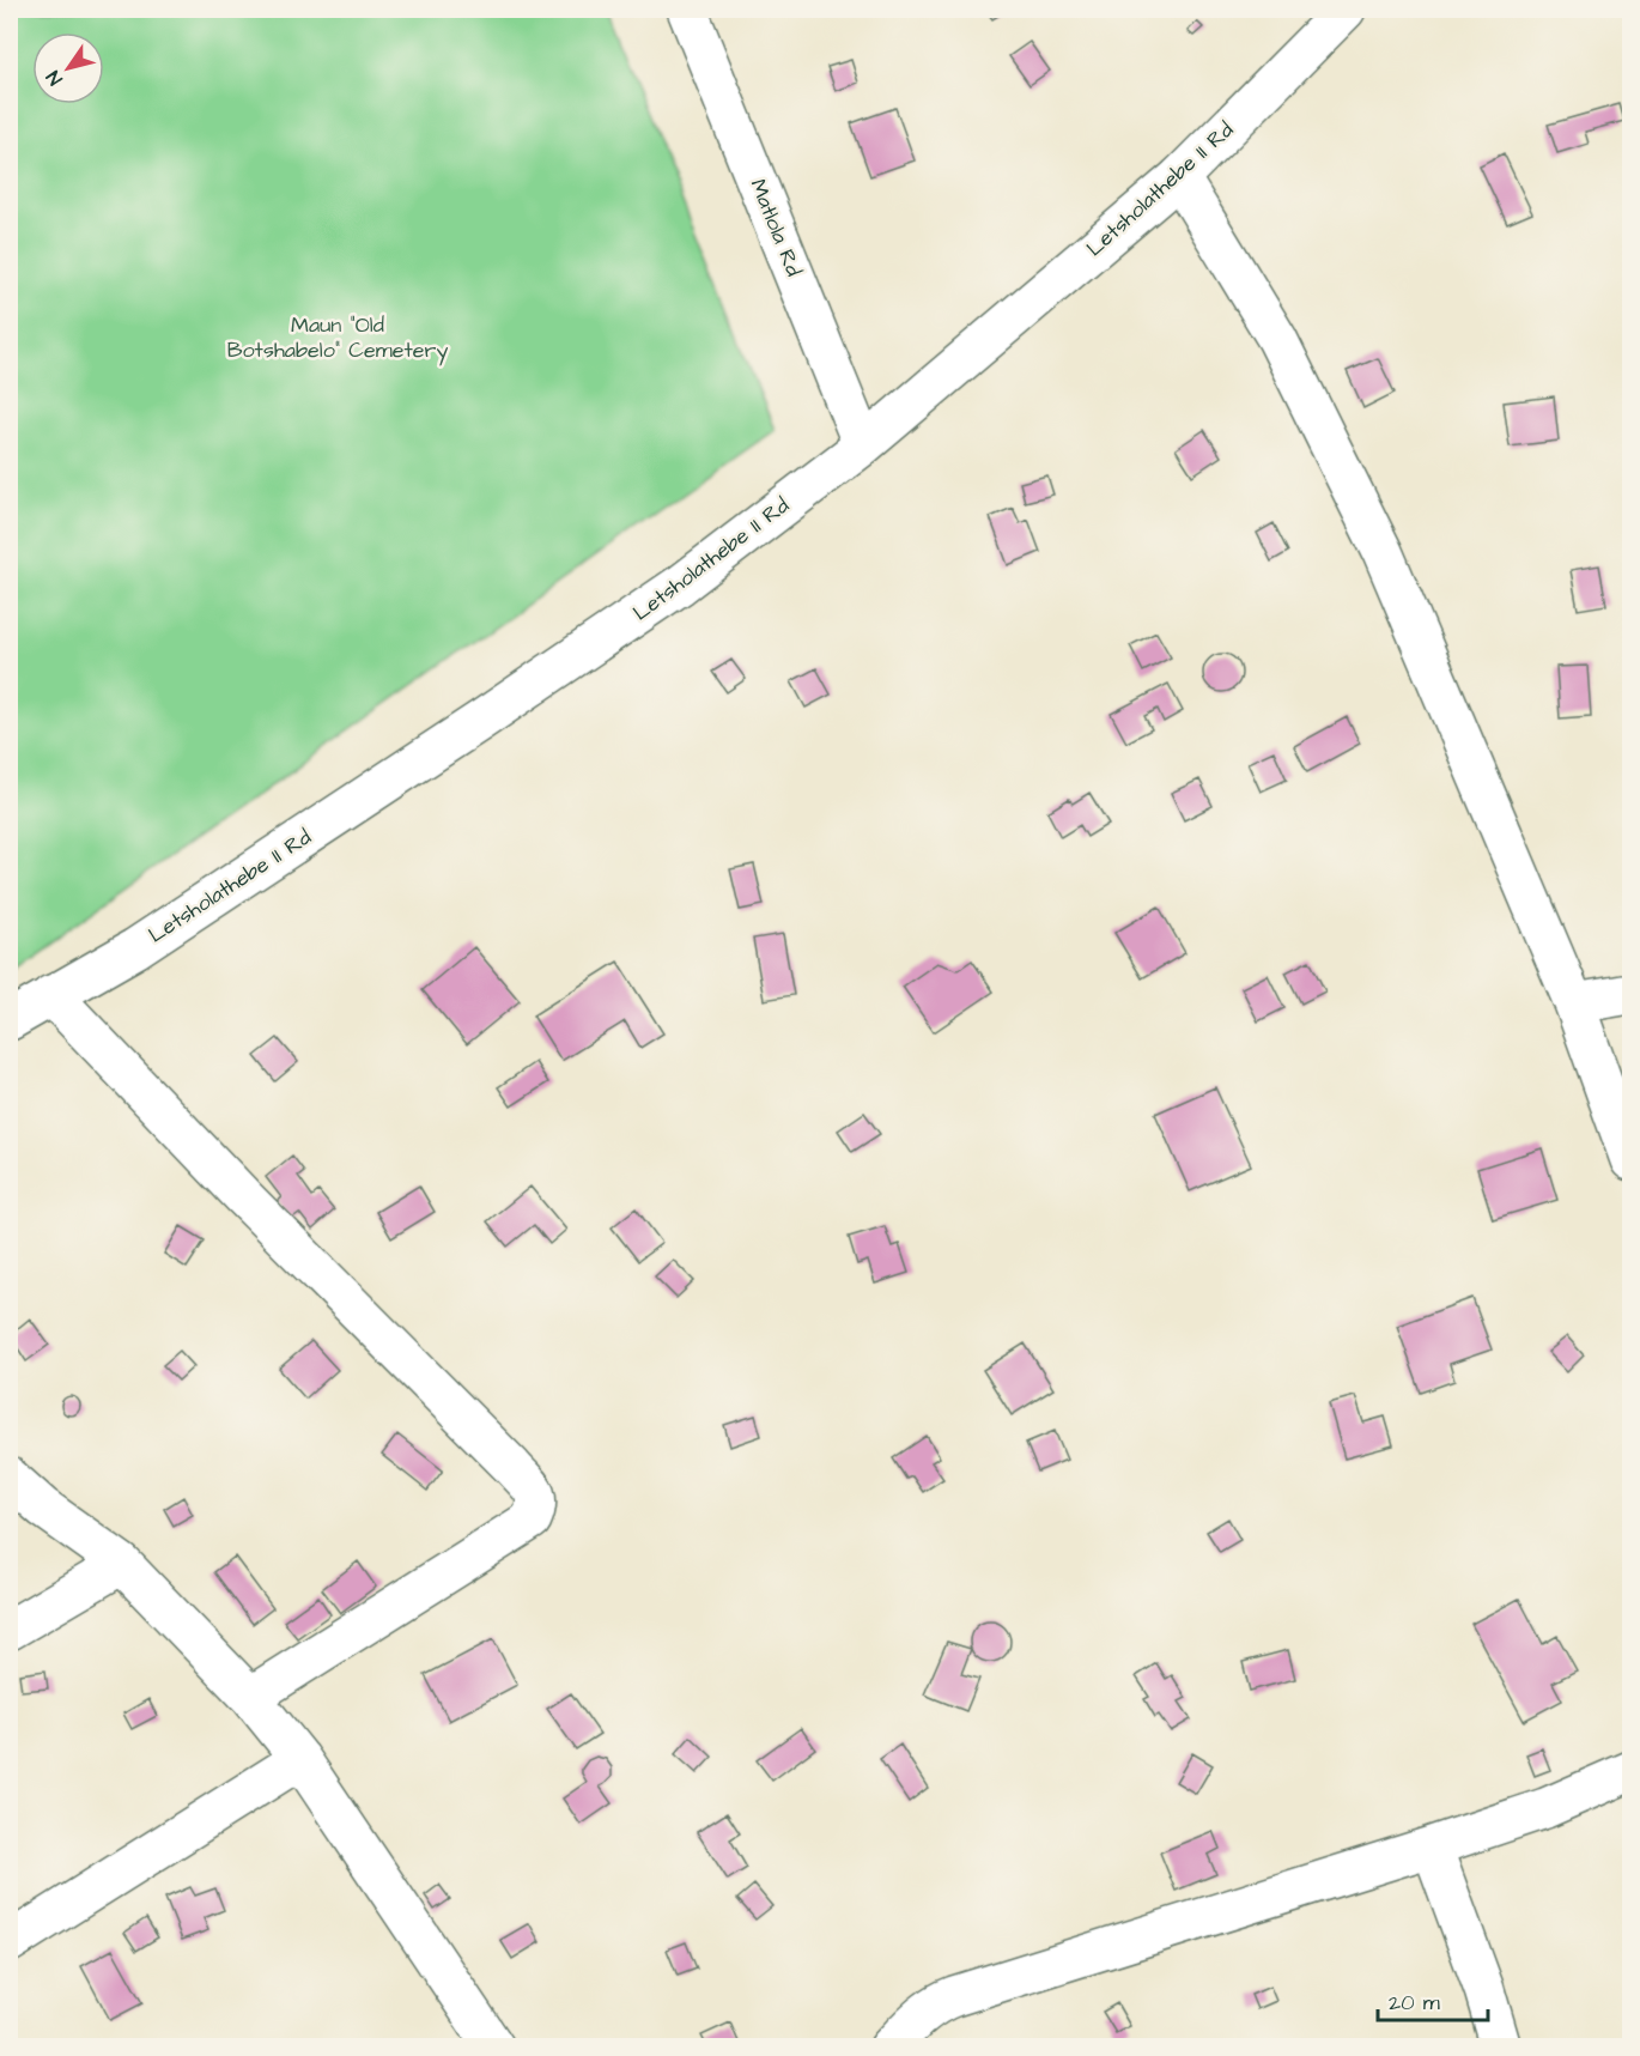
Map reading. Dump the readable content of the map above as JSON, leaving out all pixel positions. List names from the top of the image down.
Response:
{
  "streets": {
    "street": ["Letsholathebe II Rd", "Matlola Rd"]
  },
  "crossings": [
    ["Letsholathebe II Rd", "Matlola Rd"]
  ],
  "parks": ["Maun \"Old Botshabelo\" Cemetery"],
  "scale_bar": "20 m",
  "north": "bottom left"
}
